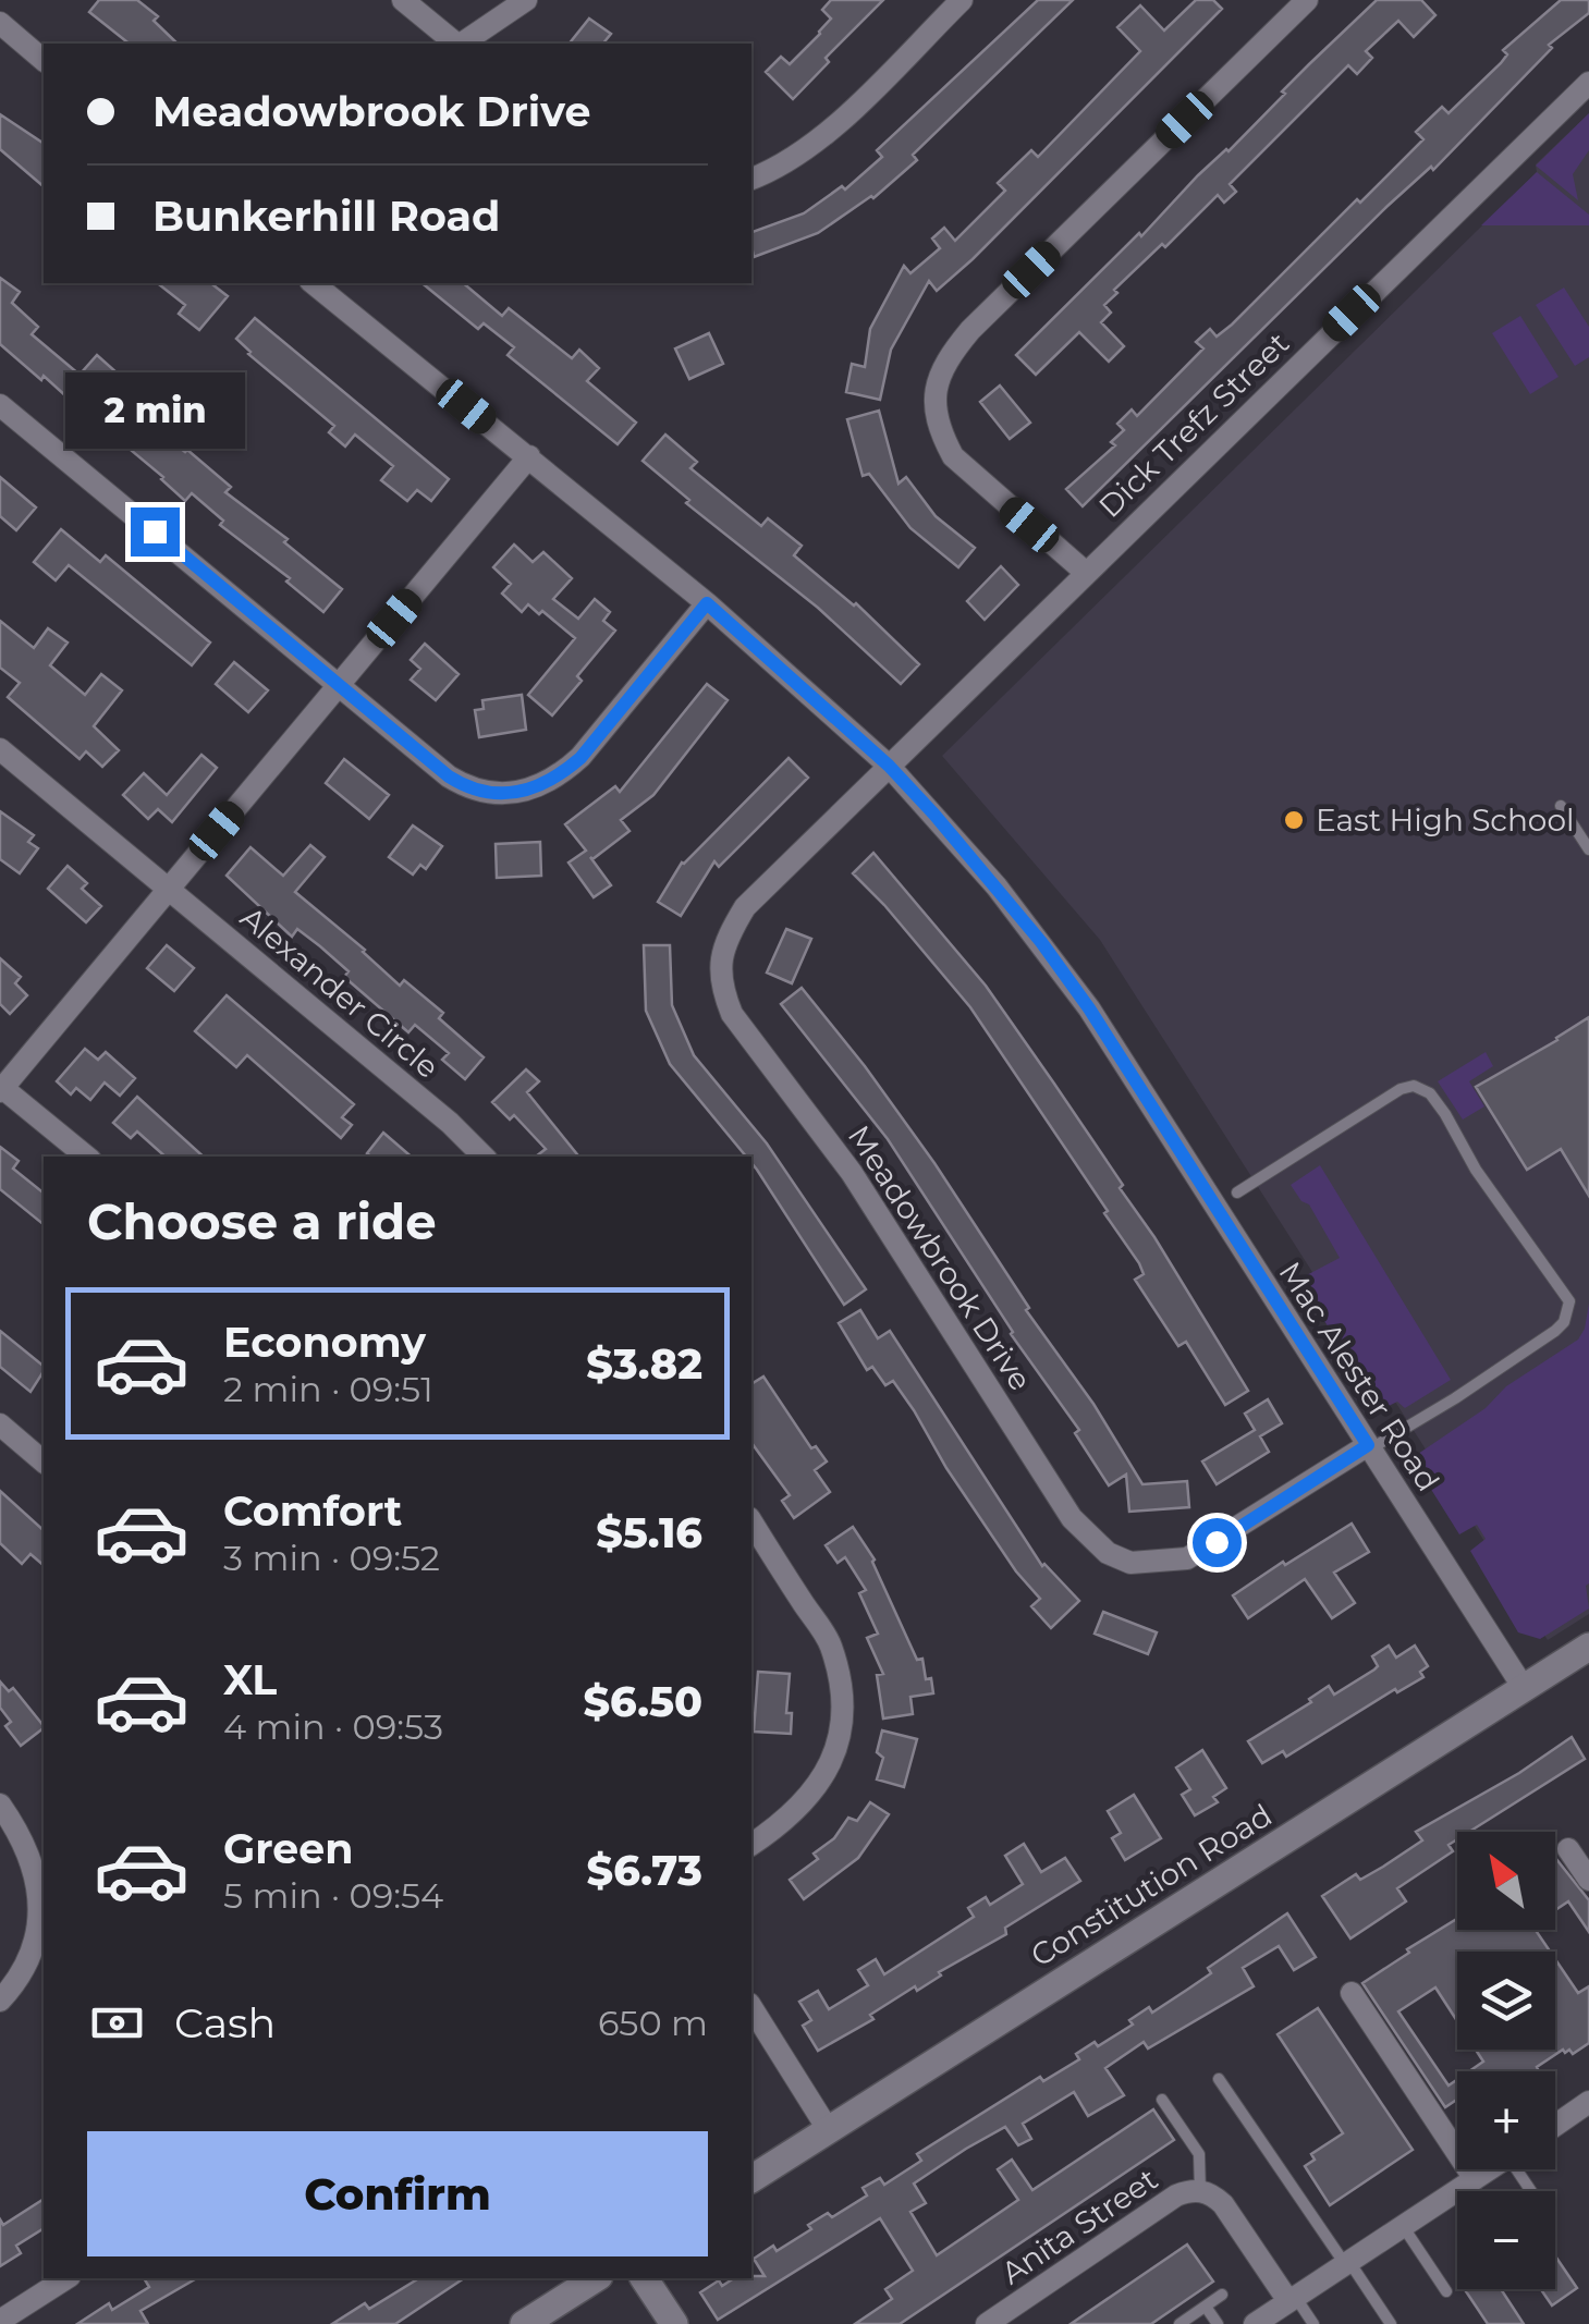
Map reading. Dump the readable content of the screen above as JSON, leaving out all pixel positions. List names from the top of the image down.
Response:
{
  "streets": {
    "street": [
      "Dick Trefz Street",
      "Alexander Circle",
      "Meadowbrook Drive",
      "Mac Alester Road",
      "Constitution Road",
      "Anita Street"
    ]
  },
  "crossings": [
    ["Dick Trefz Street", "Meadowbrook Drive"],
    ["Dick Trefz Street", "Mac Alester Road"],
    ["Meadowbrook Drive", "Mac Alester Road"],
    ["Mac Alester Road", "Constitution Road"]
  ],
  "places": ["East High School"],
  "north": "top left",
  "page": {
    "banner": ["Meadowbrook Drive", "Bunkerhill Road"],
    "bubble": "2 min",
    "heading": "Choose a ride",
    "list": [
      {
        "name": "Economy",
        "note": "2 min · 09:51",
        "value": "$3.82"
      },
      {
        "name": "Comfort",
        "note": "3 min · 09:52",
        "value": "$5.16"
      },
      {
        "name": "XL",
        "note": "4 min · 09:53",
        "value": "$6.50"
      },
      {
        "name": "Green",
        "note": "5 min · 09:54",
        "value": "$6.73"
      }
    ],
    "map_buttons": ["+", "−"],
    "pay": ["Cash", "650 m"],
    "buttons": "Confirm"
  }
}
